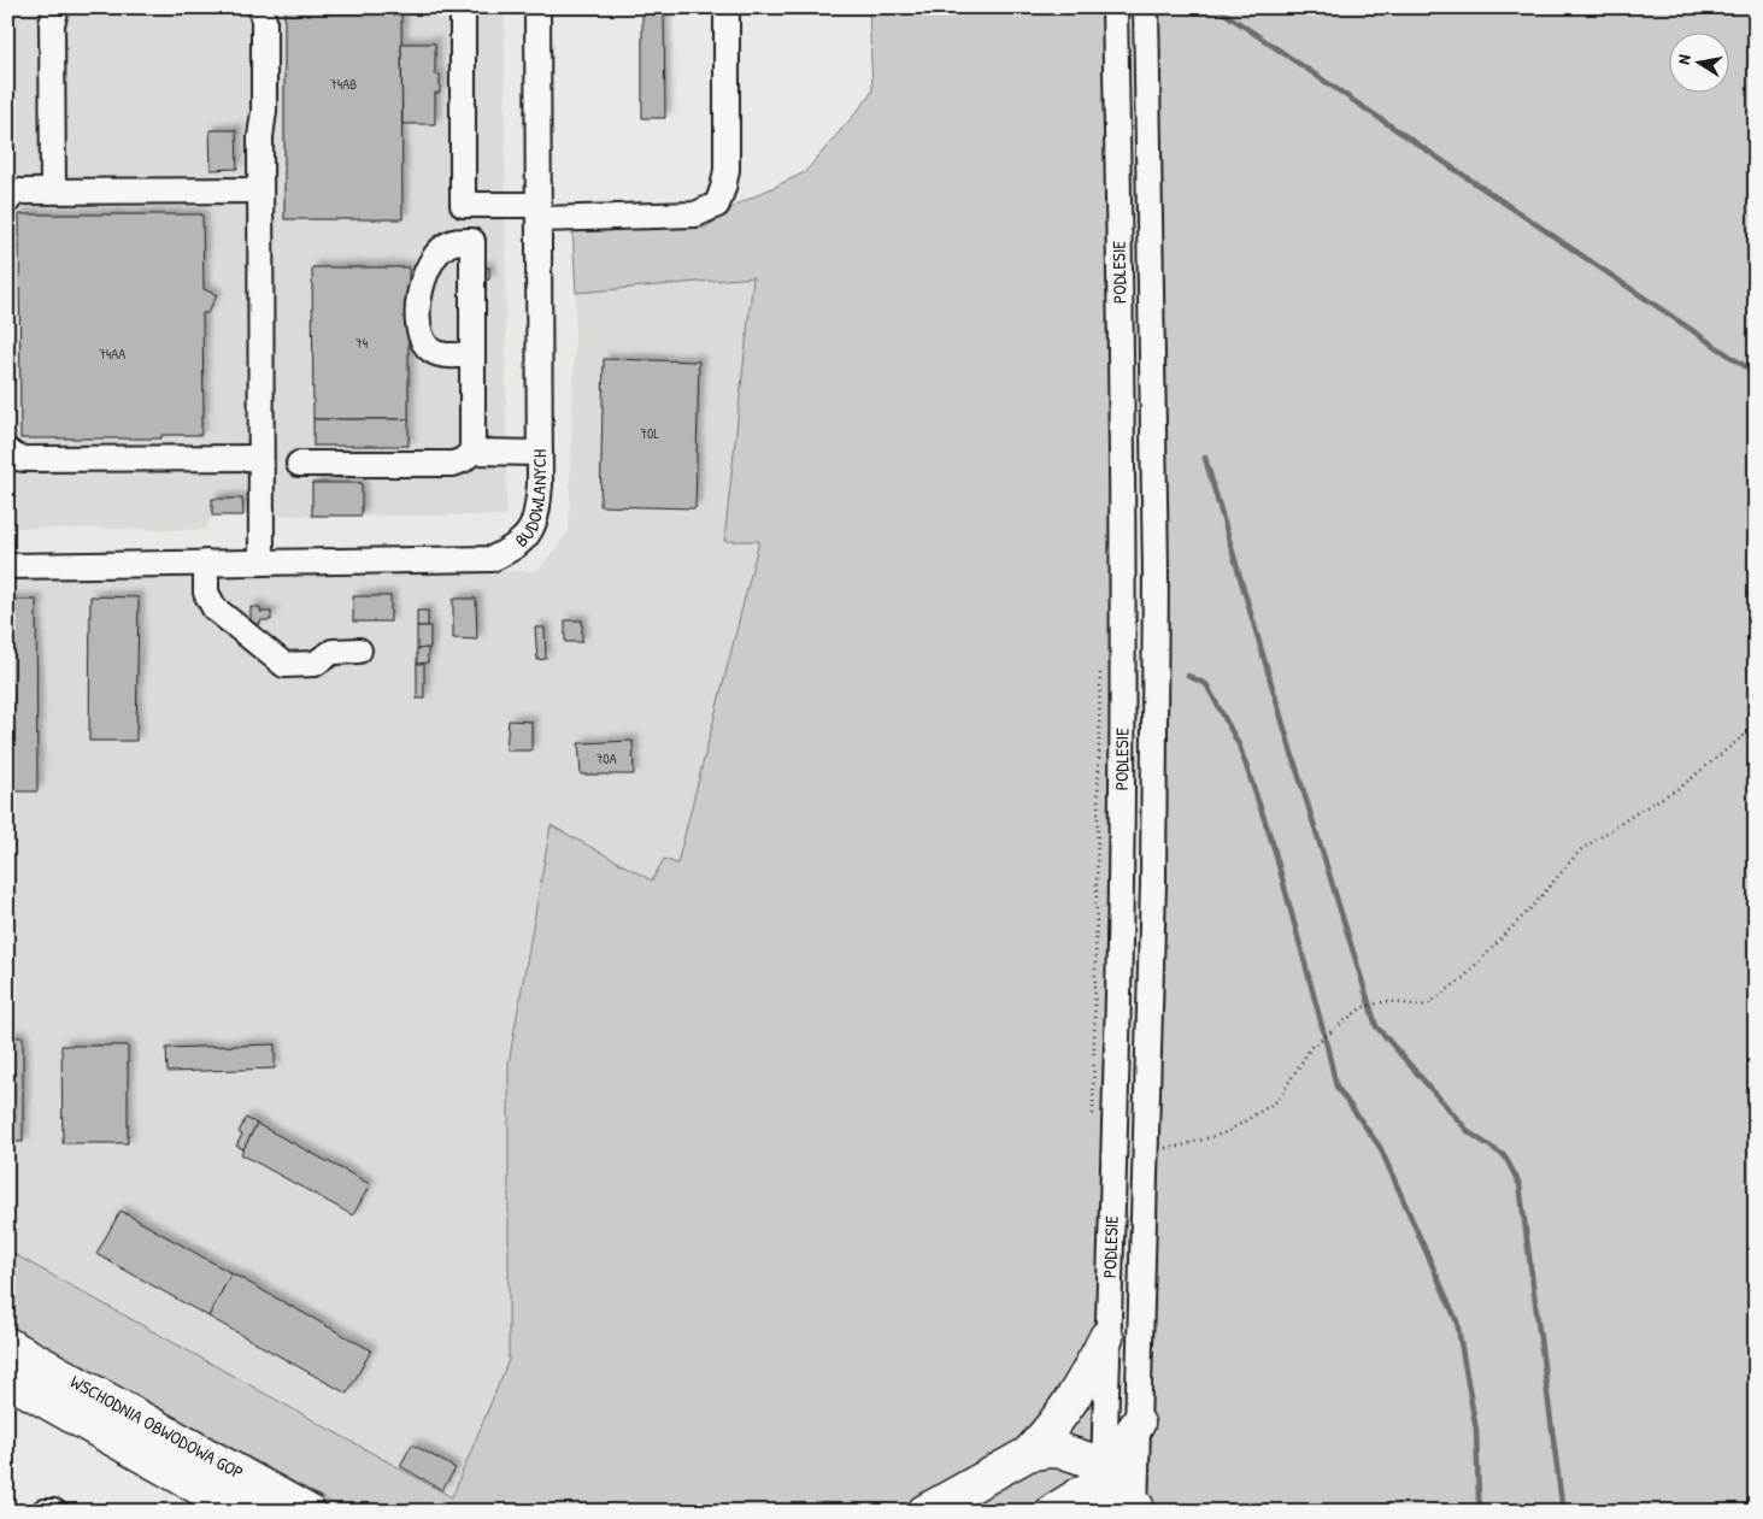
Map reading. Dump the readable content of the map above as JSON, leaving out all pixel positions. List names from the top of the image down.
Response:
{
  "streets": {
    "highway": ["WSCHODNIA OBWODOWA GOP"],
    "street": ["PODLESIE", "BUDOWLANYCH"]
  },
  "house_numbers": [
    "74AB",
    "74",
    "74AA",
    "70L",
    "70A"
  ],
  "north": "left"
}
